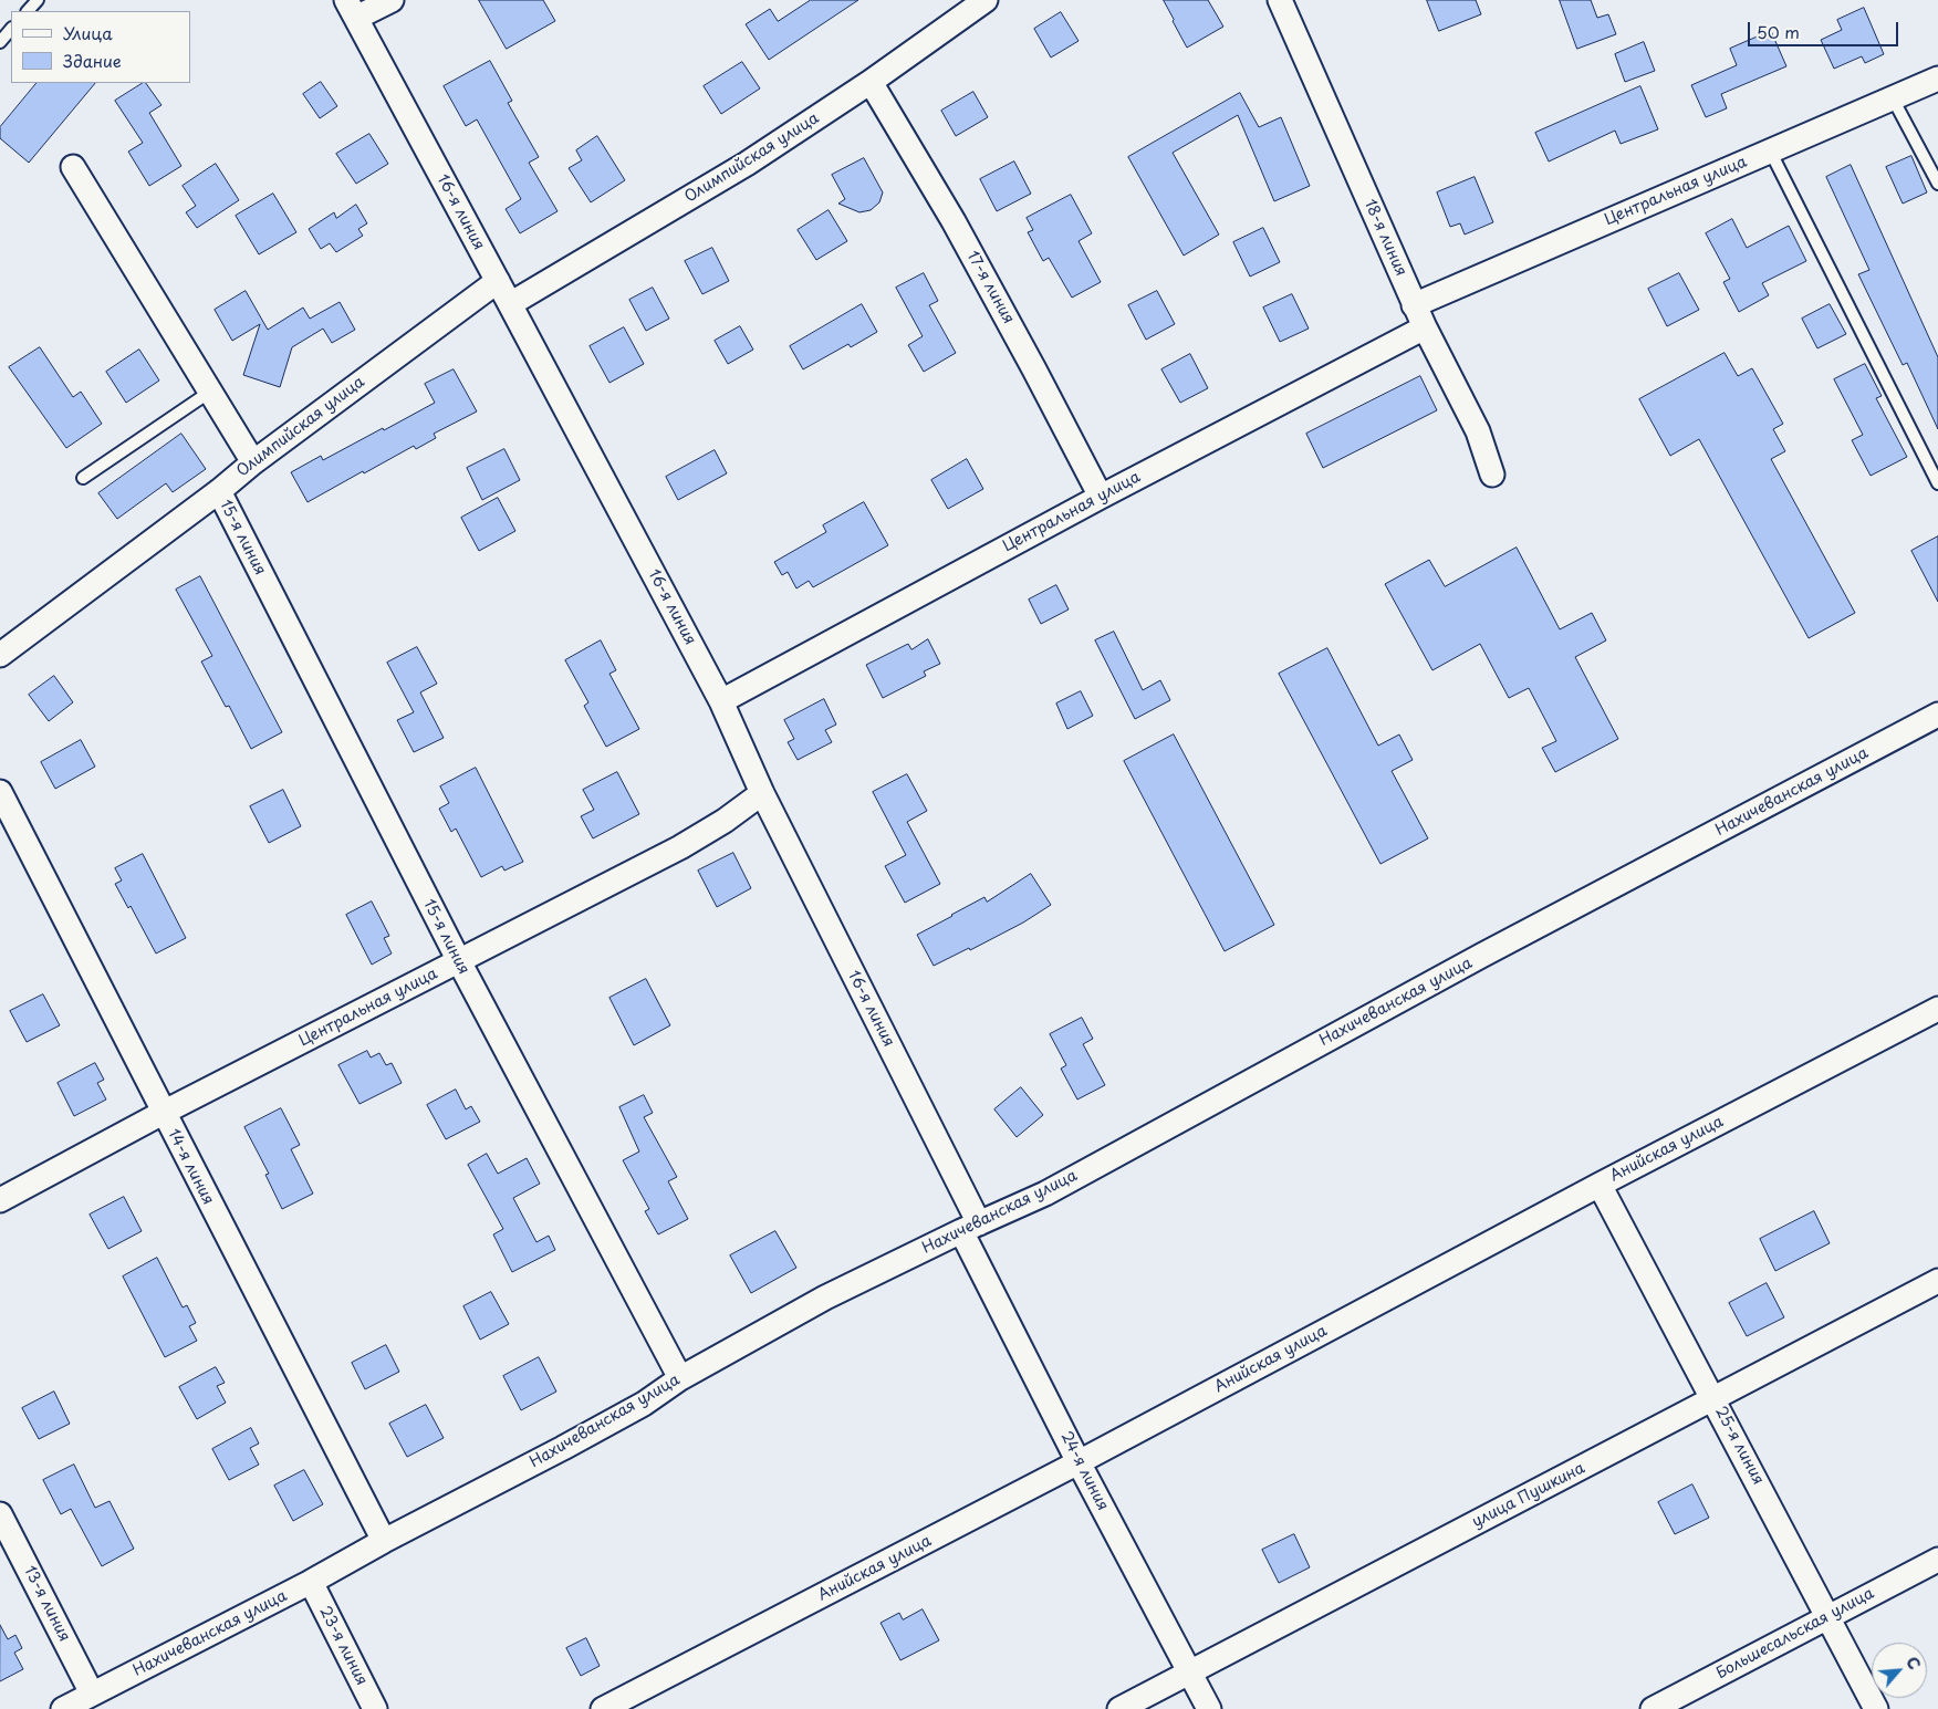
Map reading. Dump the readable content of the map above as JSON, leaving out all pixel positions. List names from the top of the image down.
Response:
{
  "streets": {
    "street": [
      "Олимпийская улица",
      "Центральная улица",
      "16-я линия",
      "18-я линия",
      "17-я линия",
      "15-я линия",
      "Нахичеванская улица",
      "Анийская улица",
      "14-я линия",
      "25-я линия",
      "24-я линия",
      "улица Пушкина",
      "13-я линия",
      "Большесальская улица",
      "23-я линия"
    ]
  },
  "crossings": [
    ["Олимпийская улица", "16-я линия"],
    ["Олимпийская улица", "17-я линия"],
    ["Олимпийская улица", "15-я линия"],
    ["Центральная улица", "16-я линия"],
    ["Центральная улица", "18-я линия"],
    ["Центральная улица", "17-я линия"],
    ["Центральная улица", "15-я линия"],
    ["Центральная улица", "14-я линия"],
    ["16-я линия", "Нахичеванская улица"],
    ["16-я линия", "24-я линия"],
    ["15-я линия", "Нахичеванская улица"],
    ["Нахичеванская улица", "14-я линия"],
    ["Нахичеванская улица", "24-я линия"],
    ["Нахичеванская улица", "13-я линия"],
    ["Нахичеванская улица", "23-я линия"],
    ["Анийская улица", "25-я линия"],
    ["Анийская улица", "24-я линия"],
    ["25-я линия", "улица Пушкина"],
    ["25-я линия", "Большесальская улица"],
    ["24-я линия", "улица Пушкина"]
  ],
  "legend": ["Улица", "Здание"],
  "scale_bar": "50 m",
  "north": "top right"
}
